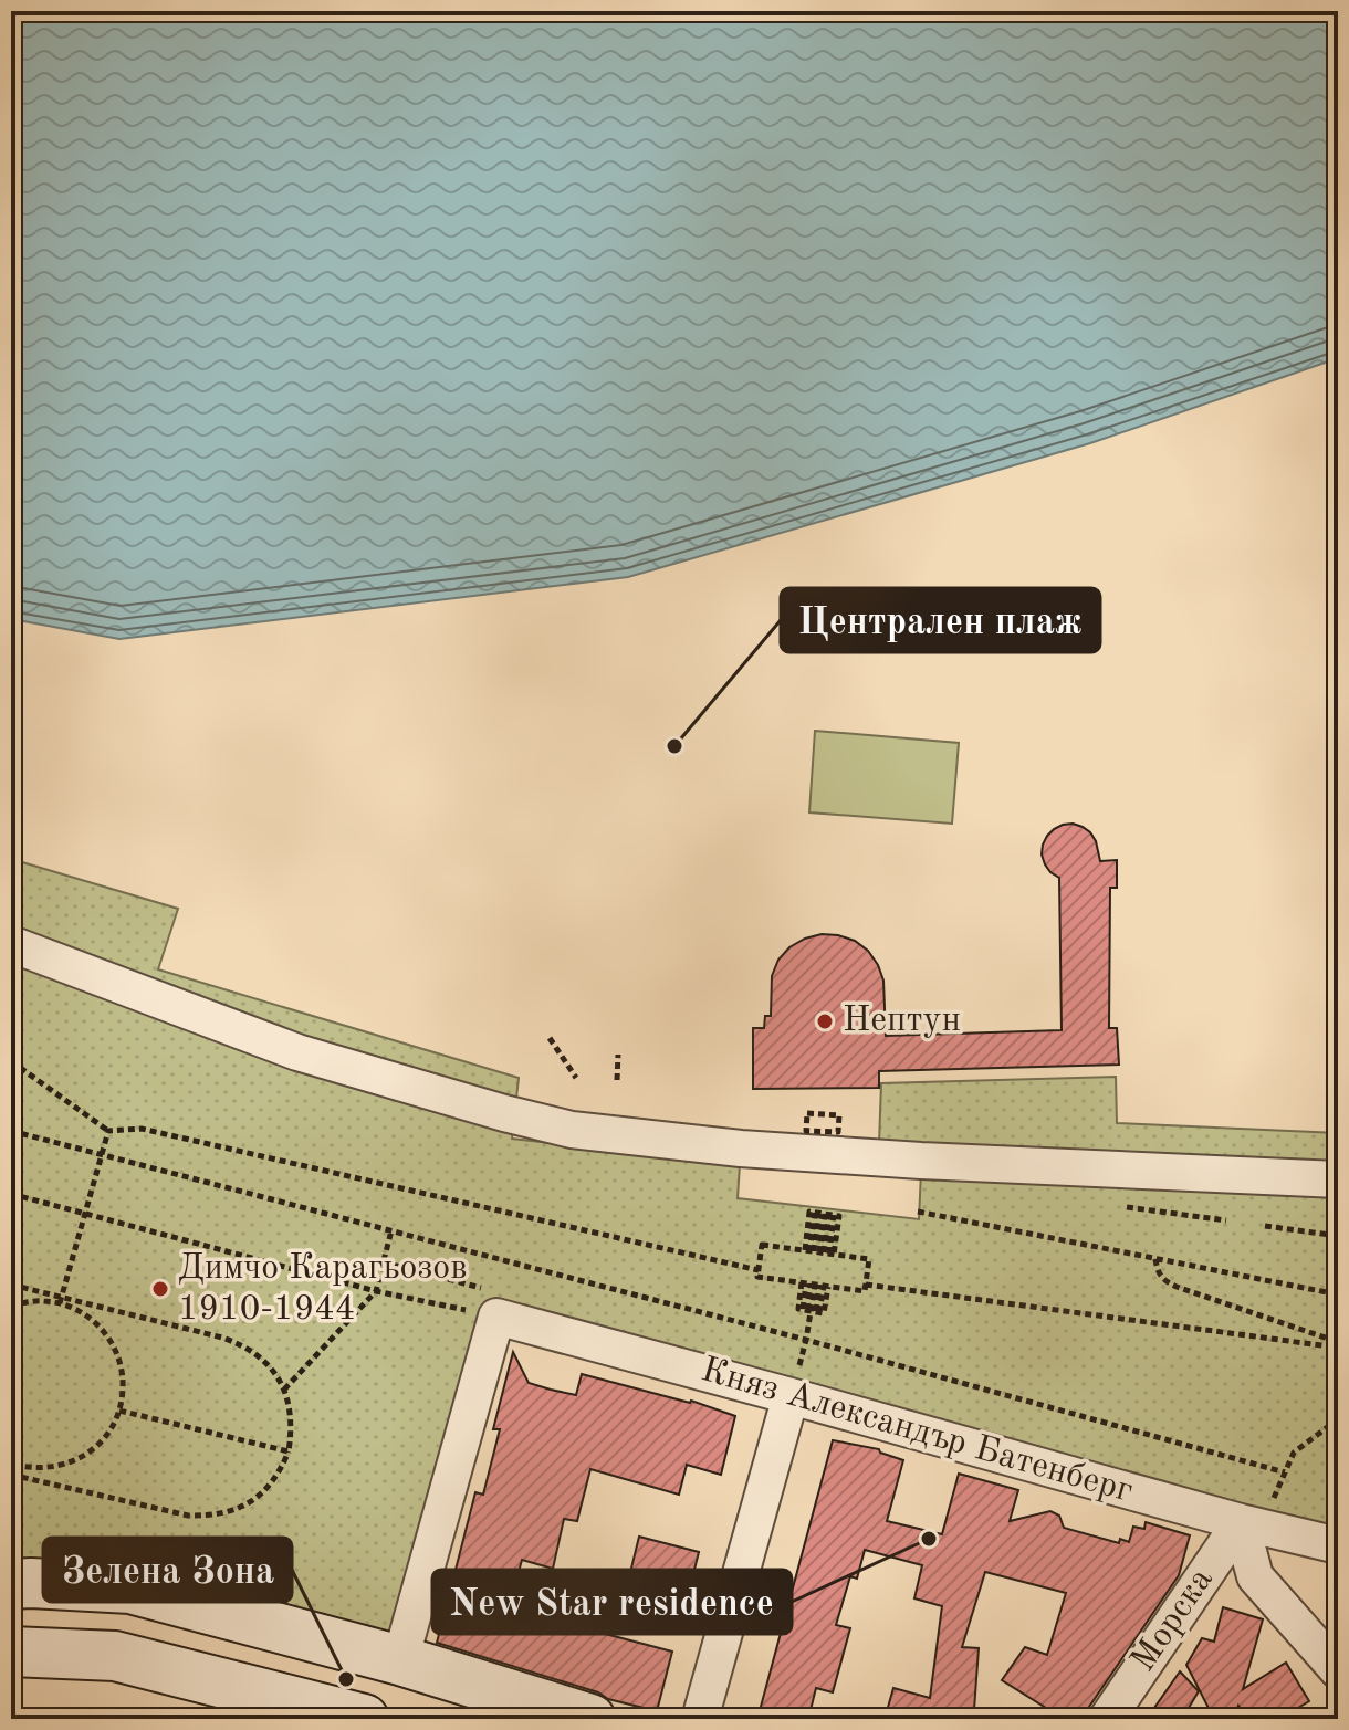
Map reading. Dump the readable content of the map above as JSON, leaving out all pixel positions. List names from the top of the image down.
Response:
{
  "streets": {
    "street": ["Княз Александър Батенберг", "Морска"]
  },
  "crossings": [
    ["Княз Александър Батенберг", "Морска"]
  ],
  "places": [
    "Централен плаж",
    "Нептун",
    "Димчо Карагьозов 1910-1944",
    "New Star residence",
    "Зелена Зона"
  ]
}
